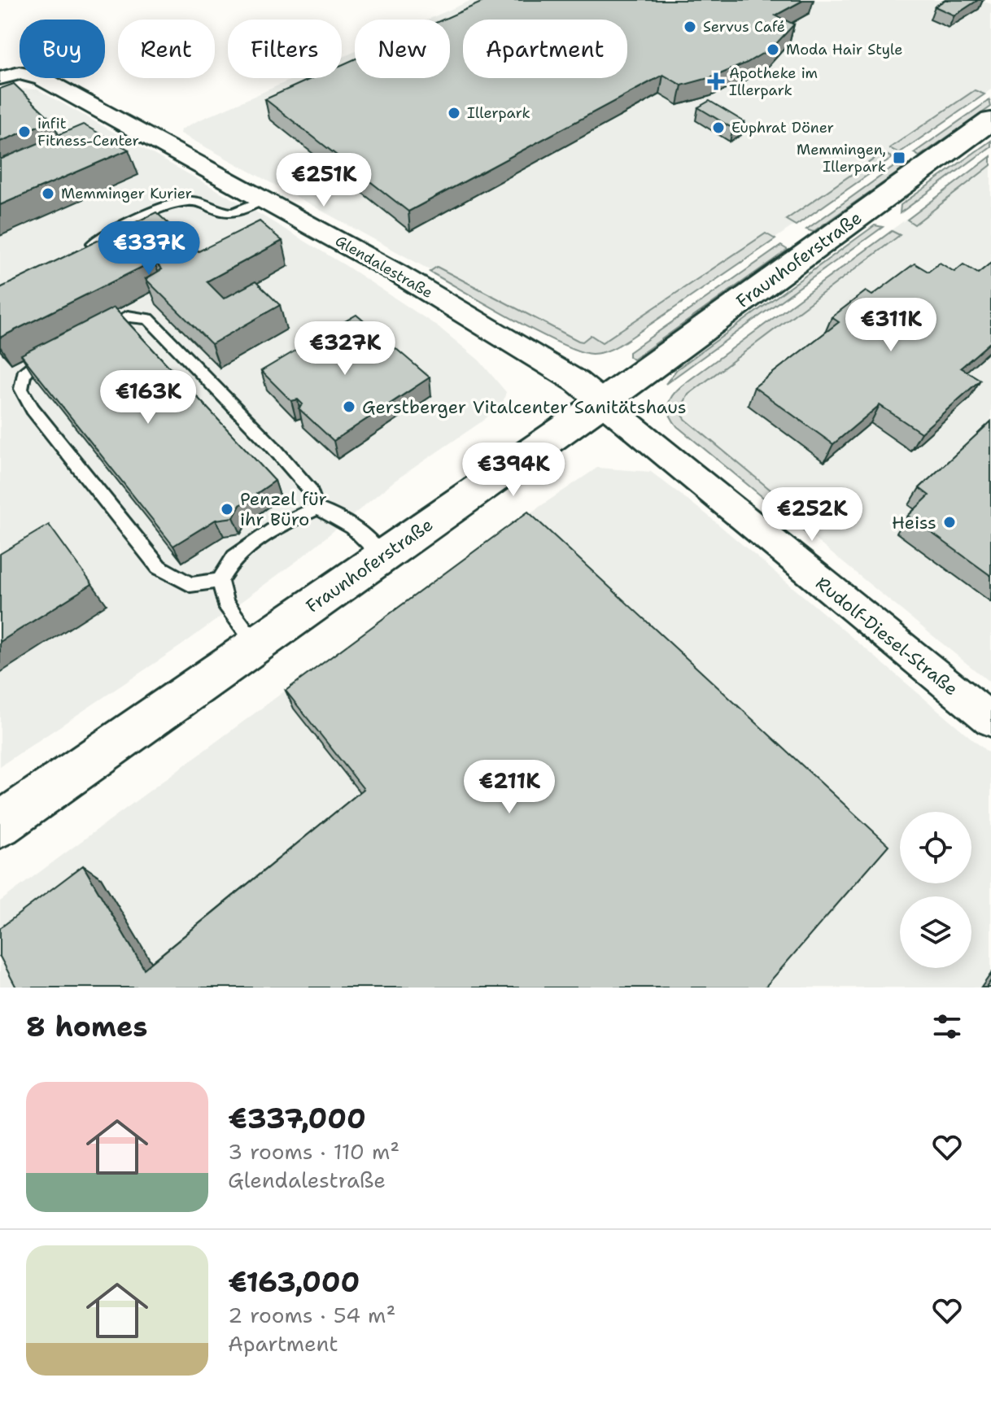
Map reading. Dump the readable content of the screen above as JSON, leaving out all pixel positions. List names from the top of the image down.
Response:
{
  "streets": {
    "street": ["Fraunhoferstraße", "Glendalestraße", "Rudolf-Diesel-Straße"]
  },
  "crossings": [
    ["Fraunhoferstraße", "Glendalestraße"],
    ["Fraunhoferstraße", "Rudolf-Diesel-Straße"],
    ["Glendalestraße", "Rudolf-Diesel-Straße"]
  ],
  "places": {
    "other": [
      "Servus Café",
      "Moda Hair Style",
      "Illerpark",
      "Euphrat Döner",
      "infit Fitness-Center",
      "Memminger Kurier",
      "Gerstberger Vitalcenter Sanitätshaus",
      "Penzel für ihr Büro",
      "Heiss"
    ],
    "health": ["Apotheke im Illerpark"],
    "transit": ["Memmingen, Illerpark"]
  },
  "page": {
    "chip": [
      "Buy",
      "Rent",
      "Filters",
      "New",
      "Apartment"
    ],
    "price": [
      "€251K",
      "€337K",
      "€311K",
      "€327K",
      "€163K",
      "€394K",
      "€252K",
      "€211K"
    ],
    "heading": "8 homes",
    "list": [
      {
        "name": "€337,000",
        "note": "3 rooms · 110 m² · Glendalestraße"
      },
      {
        "name": "€163,000",
        "note": "2 rooms · 54 m² · Apartment"
      }
    ]
  }
}
